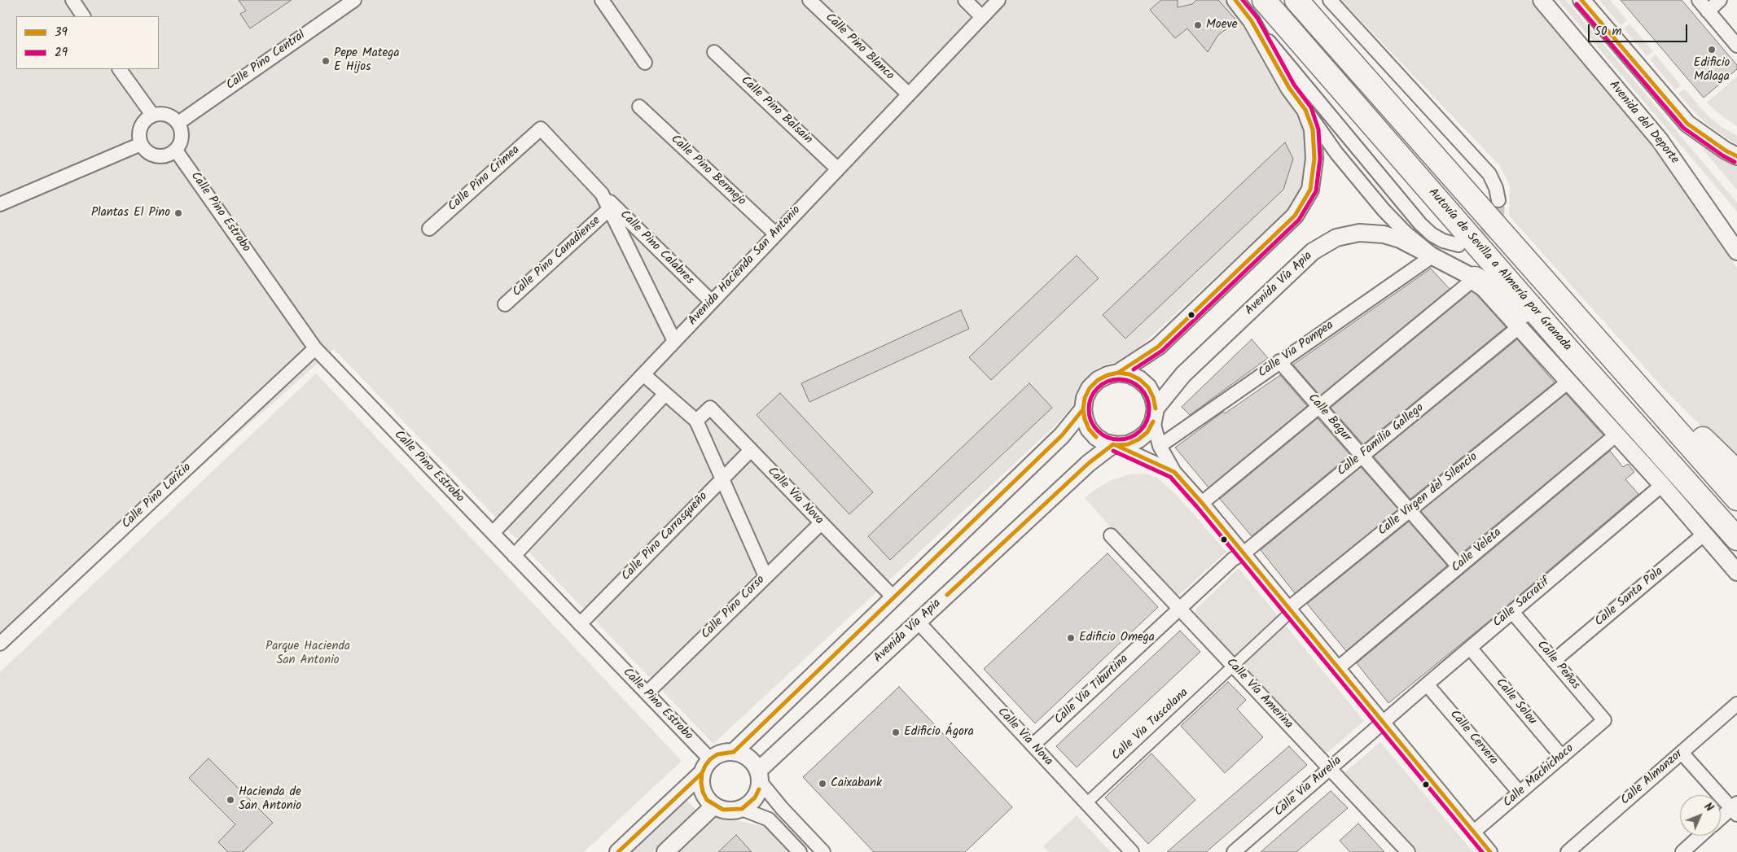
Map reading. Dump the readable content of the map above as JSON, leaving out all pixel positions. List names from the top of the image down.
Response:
{
  "streets": {
    "highway": ["Autovía de Sevilla a Almería por Granada"],
    "street": [
      "Calle Pino Blanco",
      "Calle Pino Central",
      "Calle Pino Balsain",
      "Avenida del Deporte",
      "Calle Pino Bermejo",
      "Calle Pino Crimea",
      "Calle Pino Estrobo",
      "Calle Pino Calabres",
      "Calle Pino Canadiense",
      "Avenida Hacienda San Antonio",
      "Avenida Vía Apia",
      "Calle Via Pompea",
      "Calle Bagur",
      "Calle Familia Gallego",
      "Calle Virgen del Silencio",
      "Calle Pino Laricio",
      "Calle Via Nova",
      "Calle Pino Carrasqueño",
      "Calle Veleta",
      "Calle Santa Pola",
      "Calle Sacratif",
      "Calle Pino Corso",
      "Calle Peñas",
      "Calle Via Tiburtina",
      "Calle Vía Amerina",
      "Calle Solou",
      "Calle Via Tuscolana",
      "Calle Cervera",
      "Calle Machichaco",
      "Calle Almanzor",
      "Calle Via Aurelia"
    ]
  },
  "crossings": [
    ["Calle Pino Blanco", "Avenida Hacienda San Antonio"],
    ["Calle Pino Central", "Calle Pino Estrobo"],
    ["Calle Pino Balsain", "Avenida Hacienda San Antonio"],
    ["Calle Pino Bermejo", "Avenida Hacienda San Antonio"],
    ["Calle Pino Crimea", "Calle Pino Calabres"],
    ["Calle Pino Estrobo", "Avenida Hacienda San Antonio"],
    ["Calle Pino Estrobo", "Avenida Vía Apia"],
    ["Calle Pino Estrobo", "Calle Pino Laricio"],
    ["Calle Pino Estrobo", "Calle Pino Carrasqueño"],
    ["Calle Pino Estrobo", "Calle Pino Corso"],
    ["Calle Pino Calabres", "Avenida Hacienda San Antonio"],
    ["Avenida Vía Apia", "Calle Via Pompea"],
    ["Avenida Vía Apia", "Calle Familia Gallego"],
    ["Avenida Vía Apia", "Calle Virgen del Silencio"],
    ["Avenida Vía Apia", "Calle Via Nova"],
    ["Avenida Vía Apia", "Calle Veleta"],
    ["Avenida Vía Apia", "Calle Santa Pola"],
    ["Avenida Vía Apia", "Calle Sacratif"],
    ["Calle Via Pompea", "Calle Bagur"],
    ["Calle Bagur", "Calle Familia Gallego"],
    ["Calle Bagur", "Calle Virgen del Silencio"],
    ["Calle Bagur", "Calle Veleta"],
    ["Calle Familia Gallego", "Calle Via Tiburtina"],
    ["Calle Virgen del Silencio", "Calle Via Tuscolana"],
    ["Calle Via Nova", "Calle Pino Carrasqueño"],
    ["Calle Via Nova", "Calle Pino Corso"],
    ["Calle Via Nova", "Calle Via Tiburtina"],
    ["Calle Via Nova", "Calle Via Tuscolana"],
    ["Calle Santa Pola", "Calle Peñas"],
    ["Calle Sacratif", "Calle Peñas"],
    ["Calle Sacratif", "Calle Solou"],
    ["Calle Sacratif", "Calle Cervera"],
    ["Calle Sacratif", "Calle Via Aurelia"],
    ["Calle Peñas", "Calle Machichaco"],
    ["Calle Via Tiburtina", "Calle Vía Amerina"],
    ["Calle Vía Amerina", "Calle Via Tuscolana"],
    ["Calle Vía Amerina", "Calle Via Aurelia"],
    ["Calle Solou", "Calle Machichaco"],
    ["Calle Cervera", "Calle Machichaco"]
  ],
  "parks": ["Parque Hacienda San Antonio"],
  "places": [
    "Moeve",
    "Edificio Málaga",
    "Pepe Matega E Hijos",
    "Plantas El Pino",
    "Edificio Omega",
    "Edificio Ágora",
    "Caixabank",
    "Hacienda de San Antonio"
  ],
  "lines": ["transit line 39", "transit line 29"],
  "legend": ["39", "29"],
  "scale_bar": "50 m",
  "north": "top right"
}
